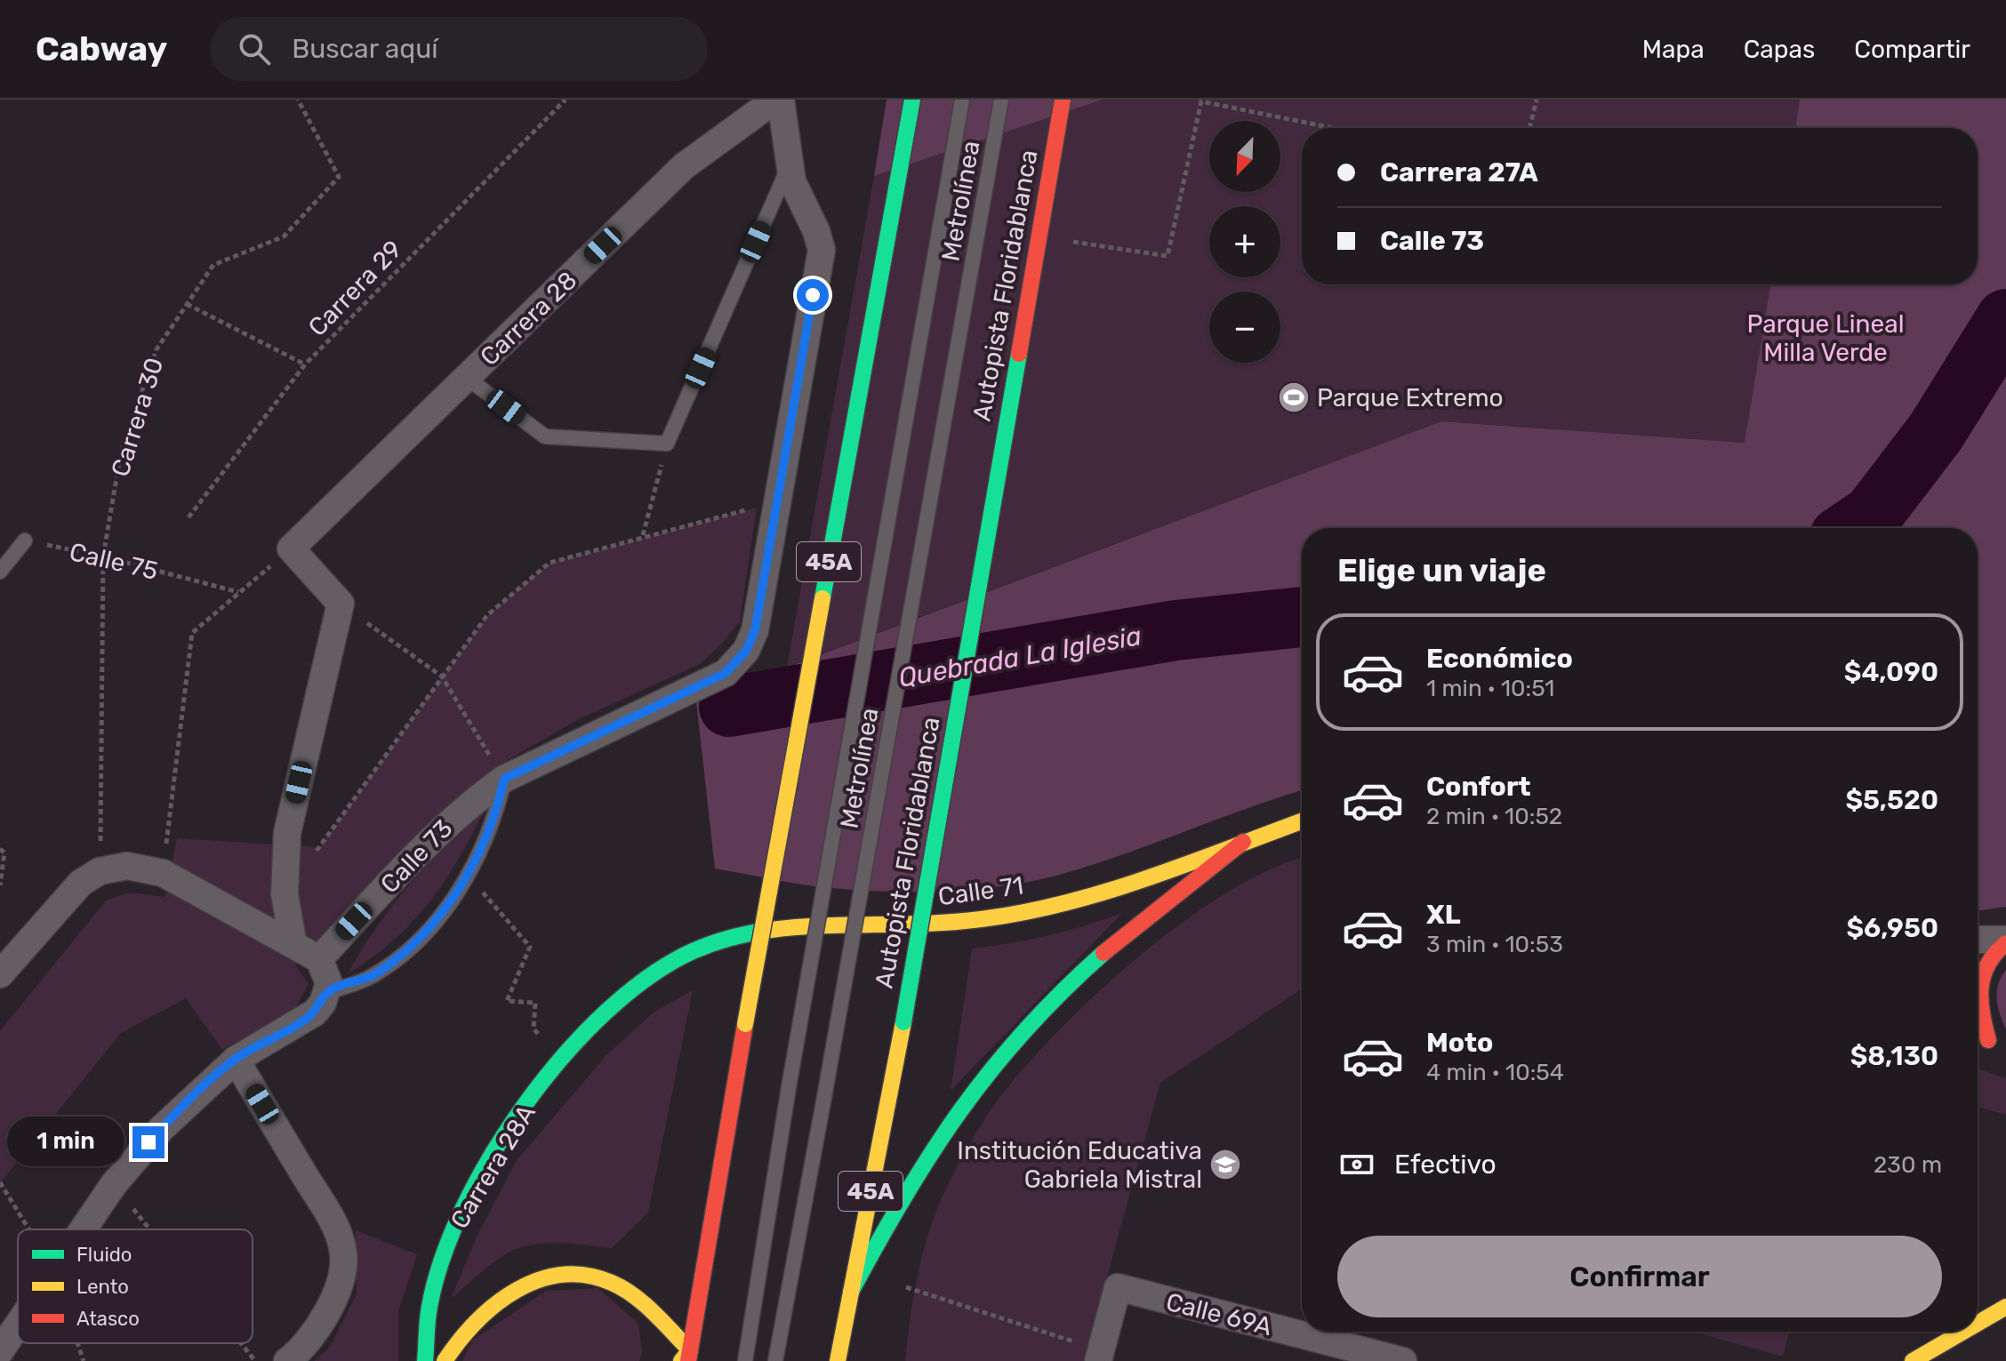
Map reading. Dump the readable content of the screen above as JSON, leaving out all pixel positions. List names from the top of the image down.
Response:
{
  "streets": {
    "main road": [
      "Autopista Floridablanca",
      "45A",
      "Calle 71",
      "Carrera 28A"
    ],
    "street": ["Carrera 28", "Calle 73", "Calle 69A"],
    "lane": ["Metrolínea"],
    "path": ["Carrera 29", "Carrera 30", "Calle 75"]
  },
  "crossings": [
    ["Carrera 30", "Calle 75"],
    ["Calle 71", "Carrera 28A"]
  ],
  "water": ["Quebrada La Iglesia"],
  "parks": ["Parque Lineal Milla Verde"],
  "places": {
    "sports": ["Parque Extremo"],
    "school or university": ["Institución Educativa Gabriela Mistral"]
  },
  "legend": ["Fluido", "Lento", "Atasco"],
  "north": "bottom left",
  "page": {
    "header": "Cabway",
    "search": "Buscar aquí",
    "nav": ["Mapa", "Capas", "Compartir"],
    "map_buttons": ["+", "−"],
    "banner": ["Carrera 27A", "Calle 73"],
    "heading": "Elige un viaje",
    "list": [
      {
        "name": "Económico",
        "note": "1 min · 10:51",
        "value": "$4,090"
      },
      {
        "name": "Confort",
        "note": "2 min · 10:52",
        "value": "$5,520"
      },
      {
        "name": "XL",
        "note": "3 min · 10:53",
        "value": "$6,950"
      },
      {
        "name": "Moto",
        "note": "4 min · 10:54",
        "value": "$8,130"
      }
    ],
    "bubble": "1 min",
    "pay": ["Efectivo", "230 m"],
    "buttons": "Confirmar"
  }
}
